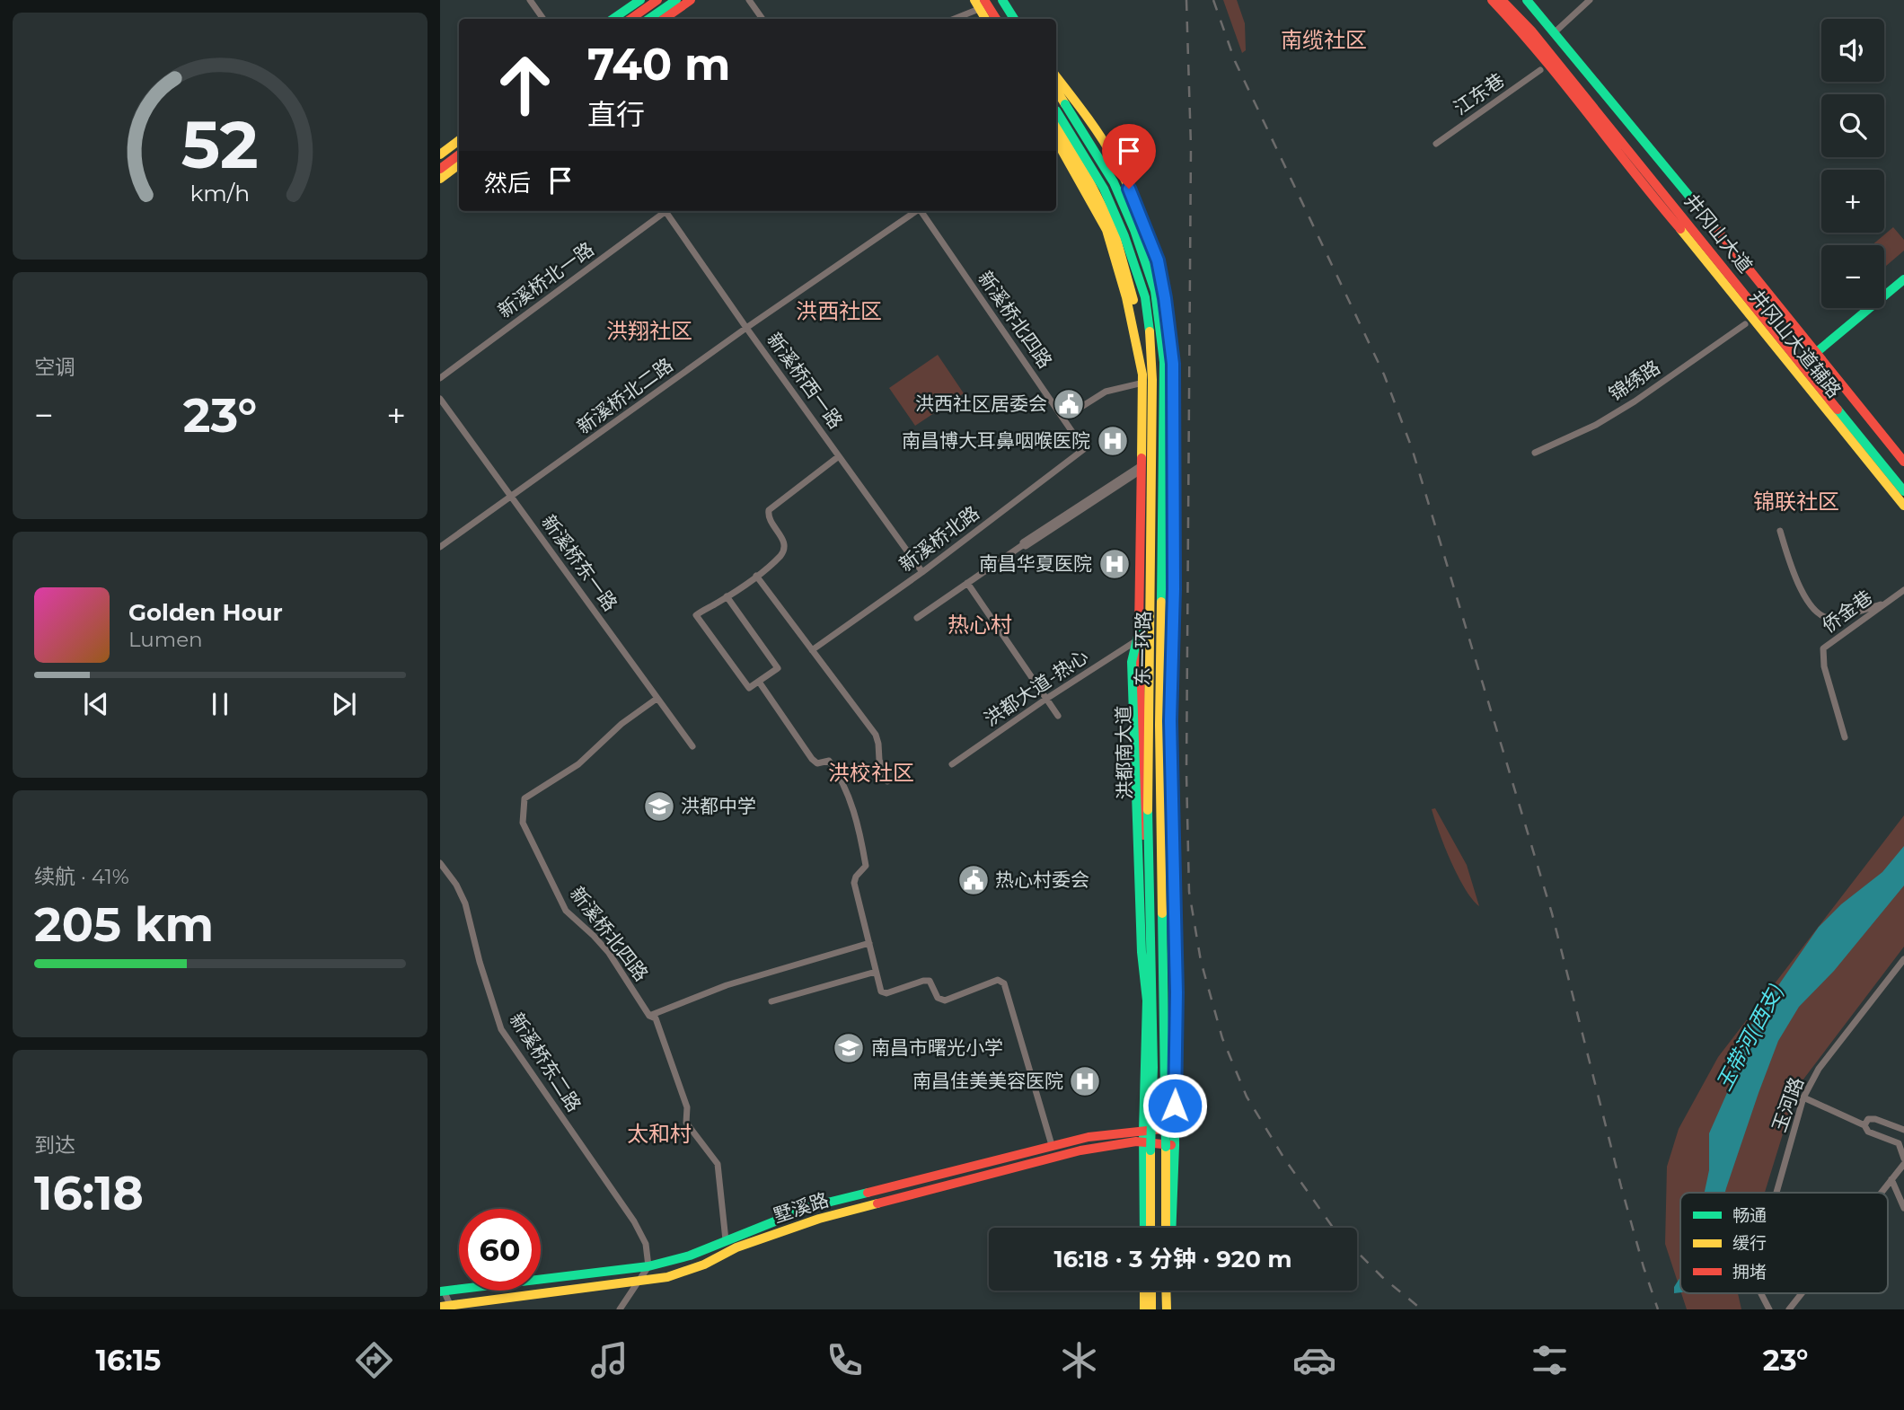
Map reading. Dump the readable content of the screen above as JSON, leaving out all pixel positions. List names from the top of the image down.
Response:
{
  "streets": {
    "main road": [
      "井冈山大道",
      "井冈山大道辅路",
      "东一环路",
      "洪都南大道",
      "墅溪路"
    ],
    "street": [
      "江东巷",
      "新溪桥北一路",
      "新溪桥北四路",
      "新溪桥西一路",
      "锦绣路",
      "新溪桥北二路",
      "新溪桥北路",
      "新溪桥东一路",
      "侨金巷",
      "洪都大道-热心",
      "新溪桥东二路",
      "玉河路"
    ]
  },
  "crossings": [
    ["新溪桥北四路", "新溪桥北路"],
    ["新溪桥北四路", "新溪桥东一路"],
    ["新溪桥北四路", "墅溪路"],
    ["新溪桥西一路", "新溪桥北二路"],
    ["新溪桥西一路", "新溪桥北路"],
    ["新溪桥北二路", "新溪桥东一路"],
    ["洪都大道-热心", "洪都南大道"],
    ["洪都南大道", "墅溪路"],
    ["新溪桥东二路", "墅溪路"]
  ],
  "districts": [
    "南缆社区",
    "洪西社区",
    "洪翔社区",
    "锦联社区",
    "热心村",
    "洪校社区",
    "太和村"
  ],
  "water": ["玉带河(西支)"],
  "places": {
    "public building": ["洪西社区居委会", "热心村委会"],
    "hospital": ["南昌博大耳鼻咽喉医院", "南昌华夏医院", "南昌佳美美容医院"],
    "school or university": ["洪都中学", "南昌市曙光小学"]
  },
  "legend": ["畅通", "缓行", "拥堵"],
  "page": {
    "map_buttons": ["+", "−"],
    "turn": ["740 m", "直行"],
    "then": "然后",
    "tile": [
      "空调",
      ["续航 · 41%", "205 km"],
      ["到达", "16:18"]
    ],
    "heat": ["−", "23°", "+"],
    "song": ["Golden Hour", "Lumen"],
    "limit": "60",
    "trip": "16:18 · 3 分钟 · 920 m",
    "tabs": ["16:15", "23°"],
    "gauge": ["52", "km/h"]
  }
}
